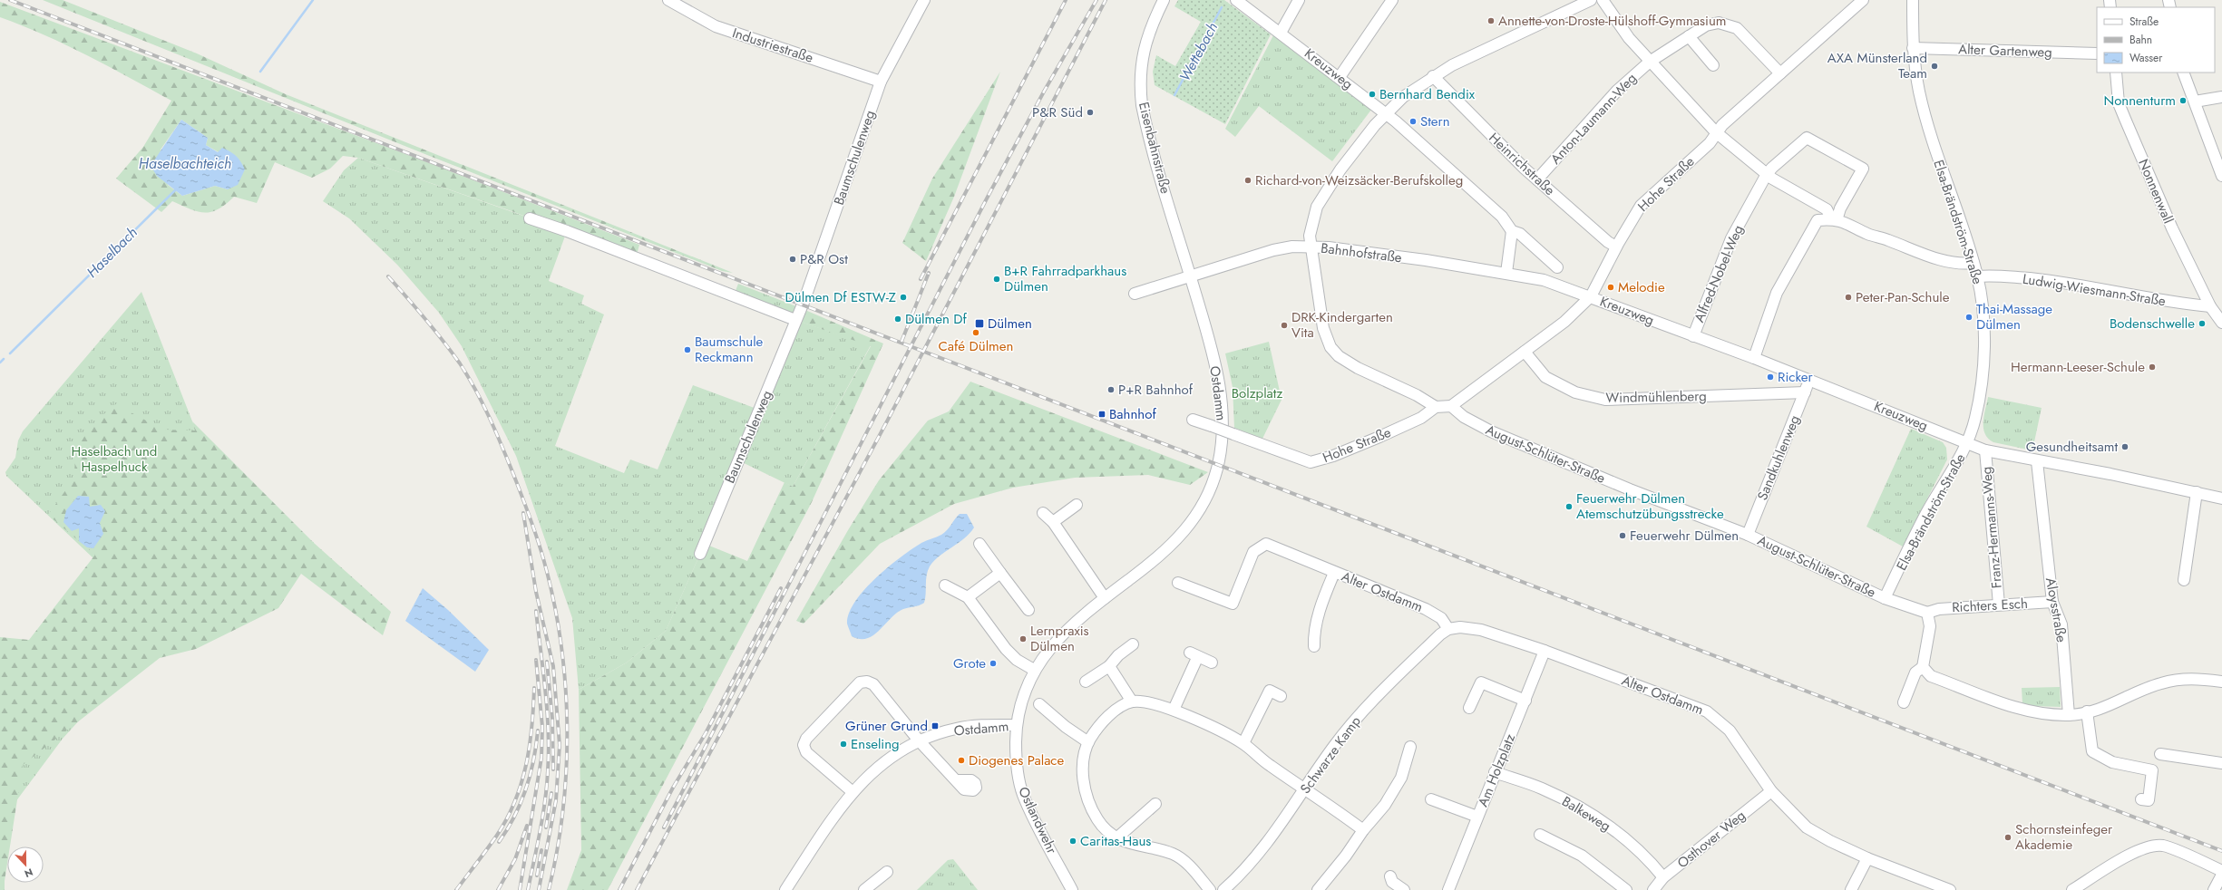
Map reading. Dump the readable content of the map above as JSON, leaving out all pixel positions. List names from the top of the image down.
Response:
{
  "streets": {
    "street": [
      "Industriestraße",
      "Alter Gartenweg",
      "Kreuzweg",
      "Anton-Laumann-Weg",
      "Eisenbahnstraße",
      "Baumschulenweg",
      "Heinrichstraße",
      "Hohe Straße",
      "Nonnenwall",
      "Elsa-Brändström-Straße",
      "Bahnhofstraße",
      "Alfred-Nobel-Weg",
      "Ludwig-Wiesmann-Straße",
      "Ostdamm",
      "Windmühlenberg",
      "August-Schlüter-Straße",
      "Sandkuhlenweg",
      "Franz-Hermanns-Weg",
      "Alter Ostdamm",
      "Richters Esch",
      "Aloysstraße",
      "Schwarze Kamp",
      "Am Holzplatz",
      "Balkeweg",
      "Ostlandwehr",
      "Osthover Weg"
    ]
  },
  "crossings": [
    ["Industriestraße", "Baumschulenweg"],
    ["Alter Gartenweg", "Elsa-Brändström-Straße"],
    ["Kreuzweg", "Hohe Straße"],
    ["Kreuzweg", "Elsa-Brändström-Straße"],
    ["Kreuzweg", "Bahnhofstraße"],
    ["Kreuzweg", "Alfred-Nobel-Weg"],
    ["Kreuzweg", "Sandkuhlenweg"],
    ["Kreuzweg", "Franz-Hermanns-Weg"],
    ["Kreuzweg", "Aloysstraße"],
    ["Anton-Laumann-Weg", "Heinrichstraße"],
    ["Anton-Laumann-Weg", "Hohe Straße"],
    ["Eisenbahnstraße", "Bahnhofstraße"],
    ["Eisenbahnstraße", "Ostdamm"],
    ["Heinrichstraße", "Hohe Straße"],
    ["Hohe Straße", "Bahnhofstraße"],
    ["Hohe Straße", "Windmühlenberg"],
    ["Hohe Straße", "August-Schlüter-Straße"],
    ["Nonnenwall", "Ludwig-Wiesmann-Straße"],
    ["Elsa-Brändström-Straße", "Ludwig-Wiesmann-Straße"],
    ["Elsa-Brändström-Straße", "August-Schlüter-Straße"],
    ["Bahnhofstraße", "Ostdamm"],
    ["Ostdamm", "Ostlandwehr"],
    ["Windmühlenberg", "Sandkuhlenweg"],
    ["August-Schlüter-Straße", "Sandkuhlenweg"],
    ["August-Schlüter-Straße", "Richters Esch"],
    ["Franz-Hermanns-Weg", "Richters Esch"],
    ["Alter Ostdamm", "Schwarze Kamp"],
    ["Alter Ostdamm", "Am Holzplatz"],
    ["Alter Ostdamm", "Osthover Weg"],
    ["Richters Esch", "Aloysstraße"],
    ["Am Holzplatz", "Balkeweg"],
    ["Balkeweg", "Osthover Weg"]
  ],
  "water": ["Wettebach", "Haselbachteich", "Haselbach"],
  "parks": ["Bolzplatz", "Haselbach und Haspelhuck"],
  "places": {
    "other": [
      "Annette-von-Droste-Hülshoff-Gymnasium",
      "AXA Münsterland Team",
      "Bernhard Bendix",
      "Nonnenturm",
      "P&R Süd",
      "Stern",
      "Richard-von-Weizsäcker-Berufskolleg",
      "P&R Ost",
      "B+R Fahrradparkhaus Dülmen",
      "Melodie",
      "Dülmen Df ESTW-Z",
      "Peter-Pan-Schule",
      "Thai-Massage Dülmen",
      "Dülmen Df",
      "Bodenschwelle",
      "DRK-Kindergarten Vita",
      "Café Dülmen",
      "Baumschule Reckmann",
      "Hermann-Leeser-Schule",
      "Ricker",
      "P+R Bahnhof",
      "Gesundheitsamt",
      "Feuerwehr Dülmen Atemschutzübungsstrecke",
      "Feuerwehr Dülmen",
      "Lernpraxis Dülmen",
      "Grote",
      "Enseling",
      "Diogenes Palace",
      "Schornsteinfeger Akademie",
      "Caritas-Haus"
    ],
    "transit": ["Dülmen", "Bahnhof", "Grüner Grund"]
  },
  "legend": ["Straße", "Bahn", "Wasser"],
  "north": "bottom"
}
